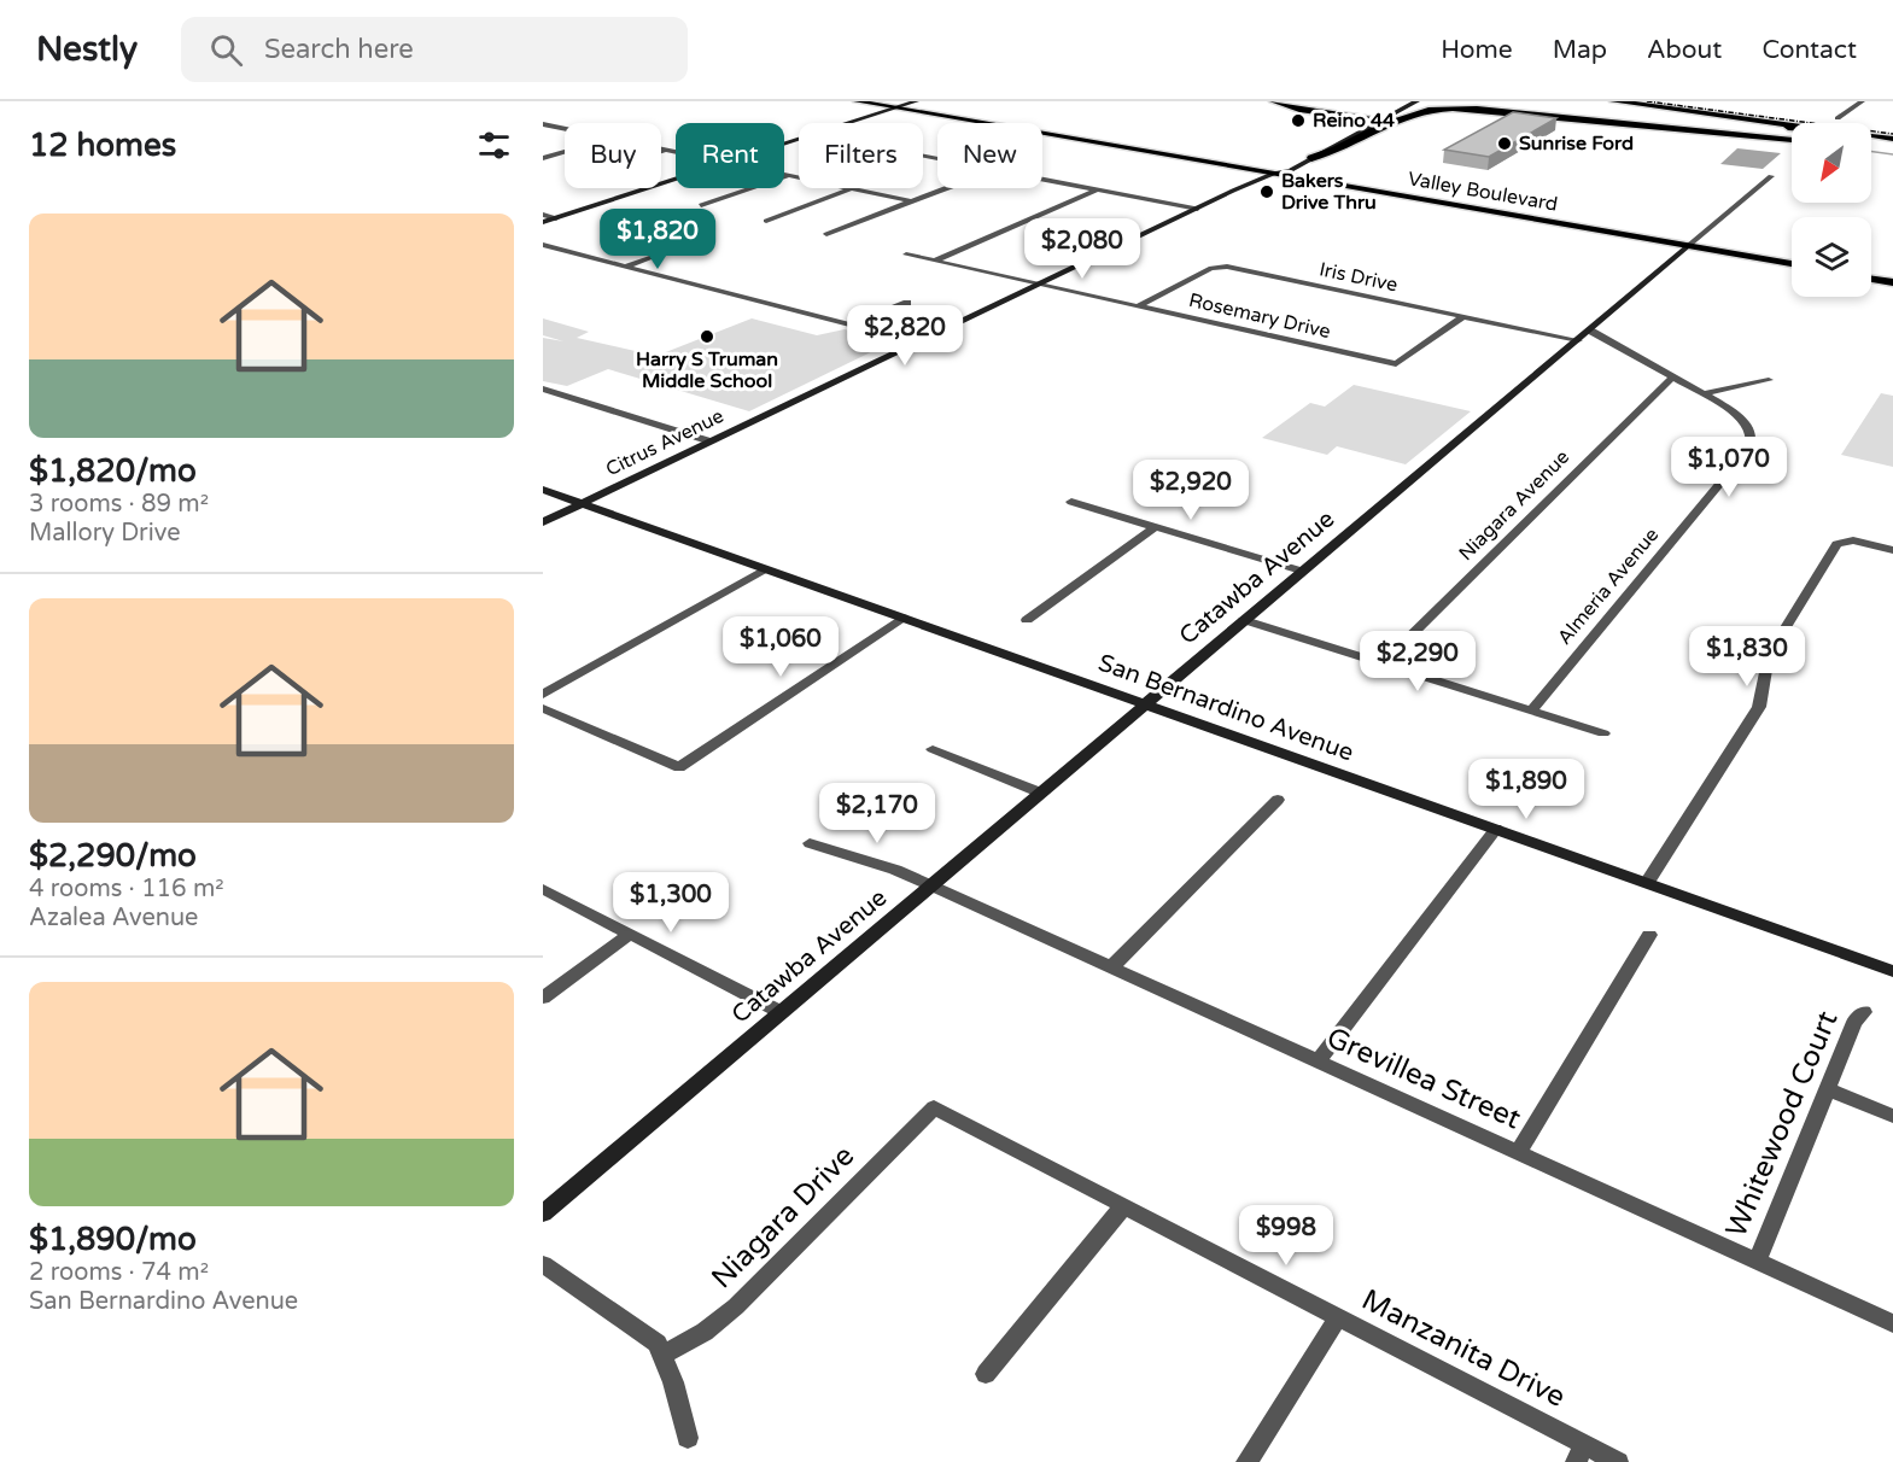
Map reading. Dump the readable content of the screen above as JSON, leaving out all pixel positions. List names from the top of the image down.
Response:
{
  "streets": {
    "main road": [
      "Valley Boulevard",
      "Citrus Avenue",
      "Catawba Avenue",
      "San Bernardino Avenue"
    ],
    "street": [
      "Iris Drive",
      "Rosemary Drive",
      "Niagara Avenue",
      "Almeria Avenue",
      "Grevillea Street",
      "Whitewood Court",
      "Niagara Drive",
      "Manzanita Drive"
    ]
  },
  "crossings": [
    ["Valley Boulevard", "Citrus Avenue"],
    ["Valley Boulevard", "Catawba Avenue"],
    ["Iris Drive", "Rosemary Drive"],
    ["Iris Drive", "Catawba Avenue"],
    ["Rosemary Drive", "Citrus Avenue"],
    ["Citrus Avenue", "San Bernardino Avenue"],
    ["Niagara Avenue", "Almeria Avenue"],
    ["Catawba Avenue", "Almeria Avenue"],
    ["Catawba Avenue", "San Bernardino Avenue"],
    ["Catawba Avenue", "Grevillea Street"],
    ["Grevillea Street", "Whitewood Court"],
    ["Niagara Drive", "Manzanita Drive"]
  ],
  "places": [
    "Reino 44",
    "Sunrise Ford",
    "Bakers Drive Thru",
    "Harry S Truman Middle School"
  ],
  "north": "bottom left",
  "page": {
    "header": "Nestly",
    "search": "Search here",
    "nav": [
      "Home",
      "Map",
      "About",
      "Contact"
    ],
    "heading": "12 homes",
    "chip": [
      "Buy",
      "Rent",
      "Filters",
      "New"
    ],
    "list": [
      {
        "name": "$1,820/mo",
        "note": "3 rooms · 89 m² · Mallory Drive"
      },
      {
        "name": "$2,290/mo",
        "note": "4 rooms · 116 m² · Azalea Avenue"
      },
      {
        "name": "$1,890/mo",
        "note": "2 rooms · 74 m² · San Bernardino Avenue"
      }
    ],
    "price": [
      "$1,820",
      "$2,080",
      "$2,820",
      "$1,070",
      "$2,920",
      "$1,060",
      "$1,830",
      "$2,290",
      "$1,890",
      "$2,170",
      "$1,300",
      "$998"
    ]
  }
}
